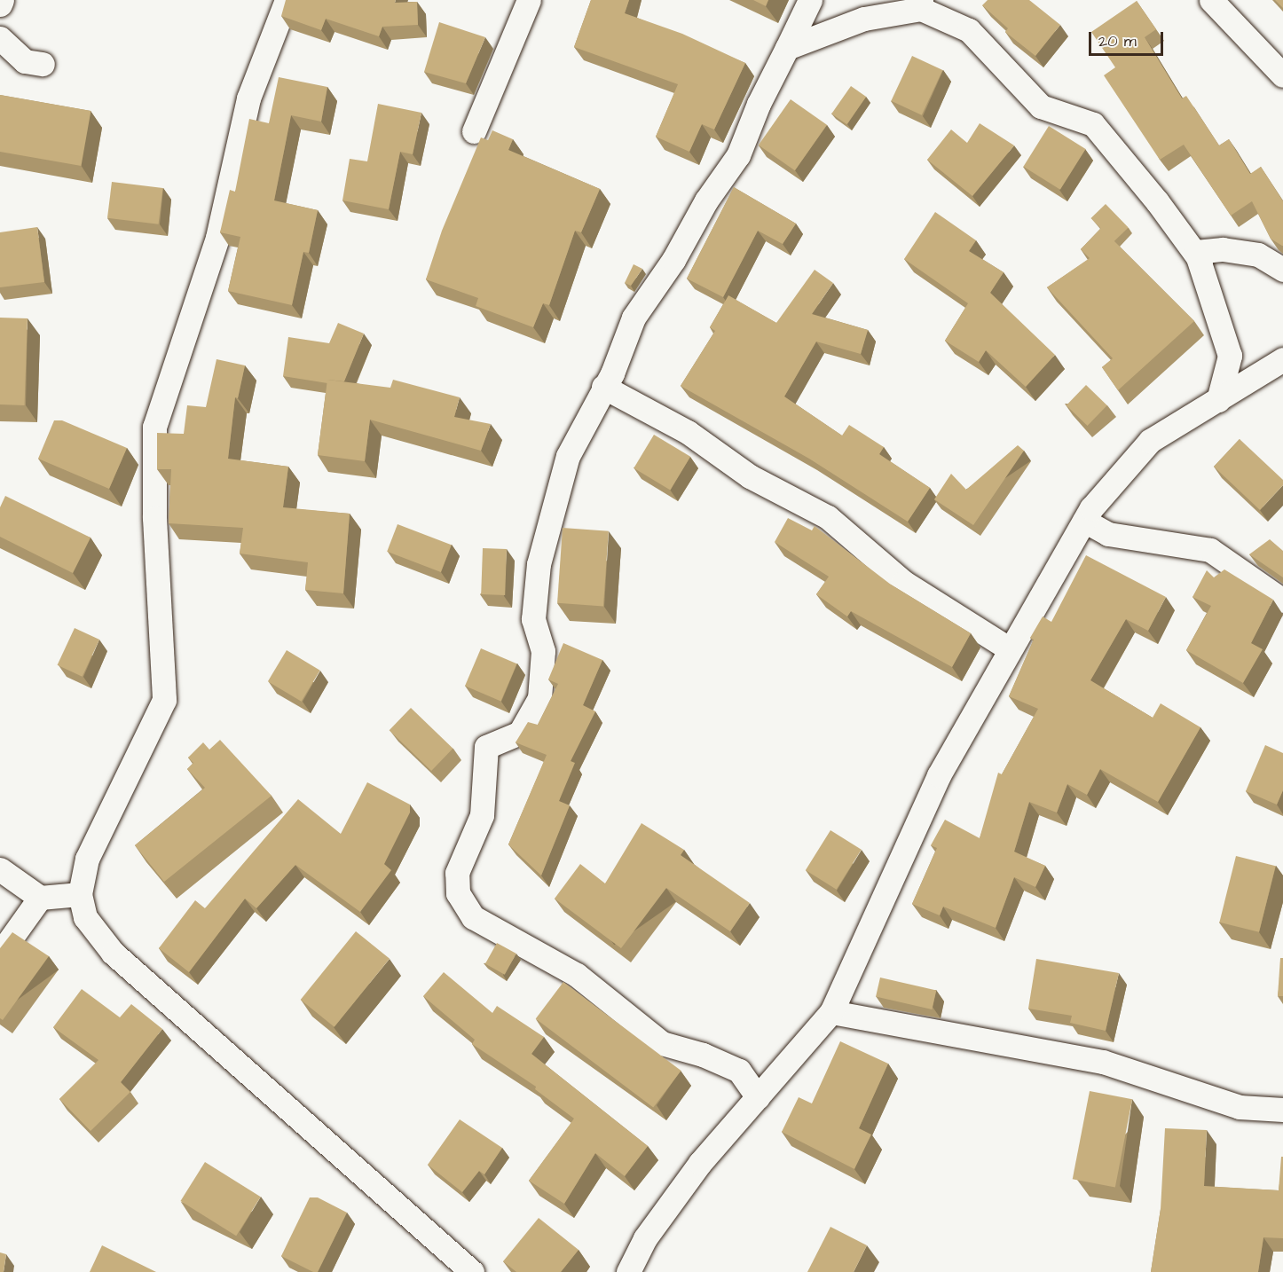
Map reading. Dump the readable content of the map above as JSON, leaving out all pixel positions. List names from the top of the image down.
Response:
{
  "scale_bar": "20 m"
}
